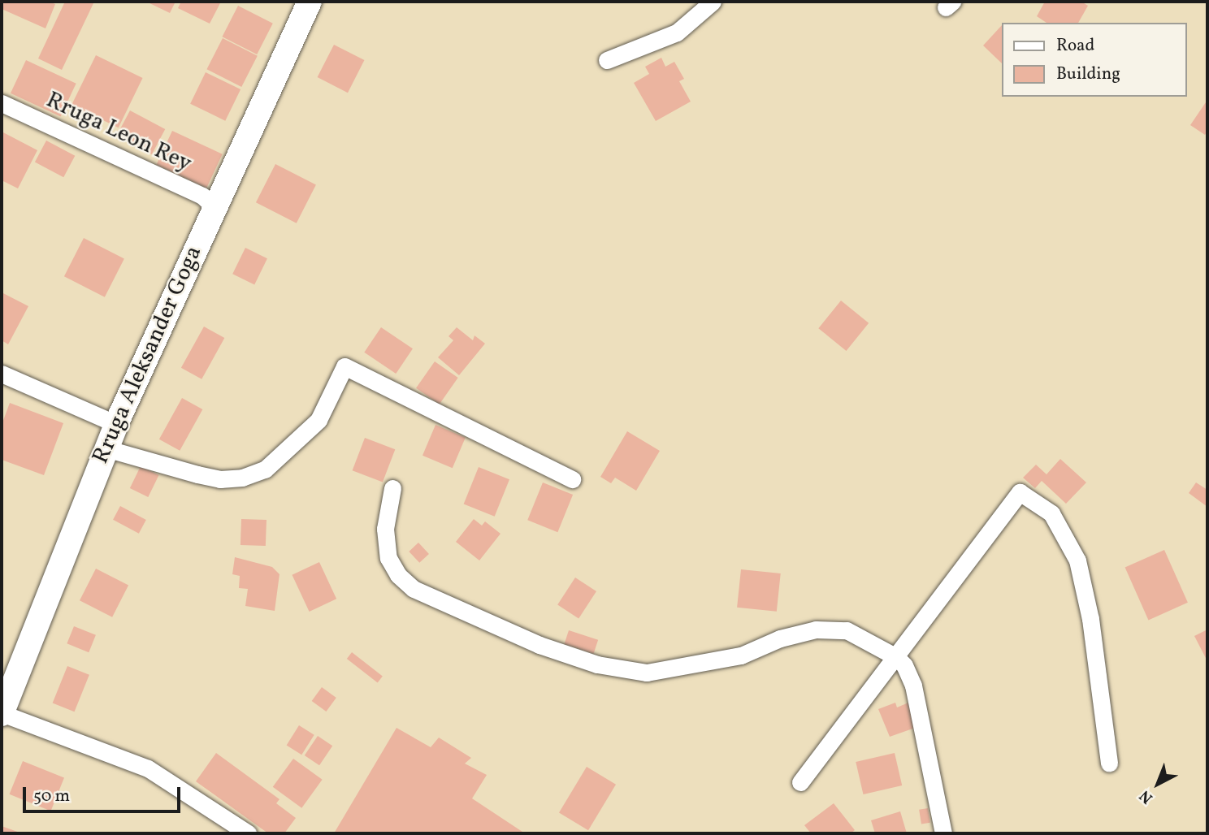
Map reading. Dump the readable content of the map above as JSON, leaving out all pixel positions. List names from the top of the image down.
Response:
{
  "streets": {
    "main road": ["Rruga Aleksander Goga"],
    "street": ["Rruga Leon Rey"]
  },
  "crossings": [
    ["Rruga Leon Rey", "Rruga Aleksander Goga"]
  ],
  "legend": ["Road", "Building"],
  "scale_bar": "50 m",
  "north": "bottom left"
}
